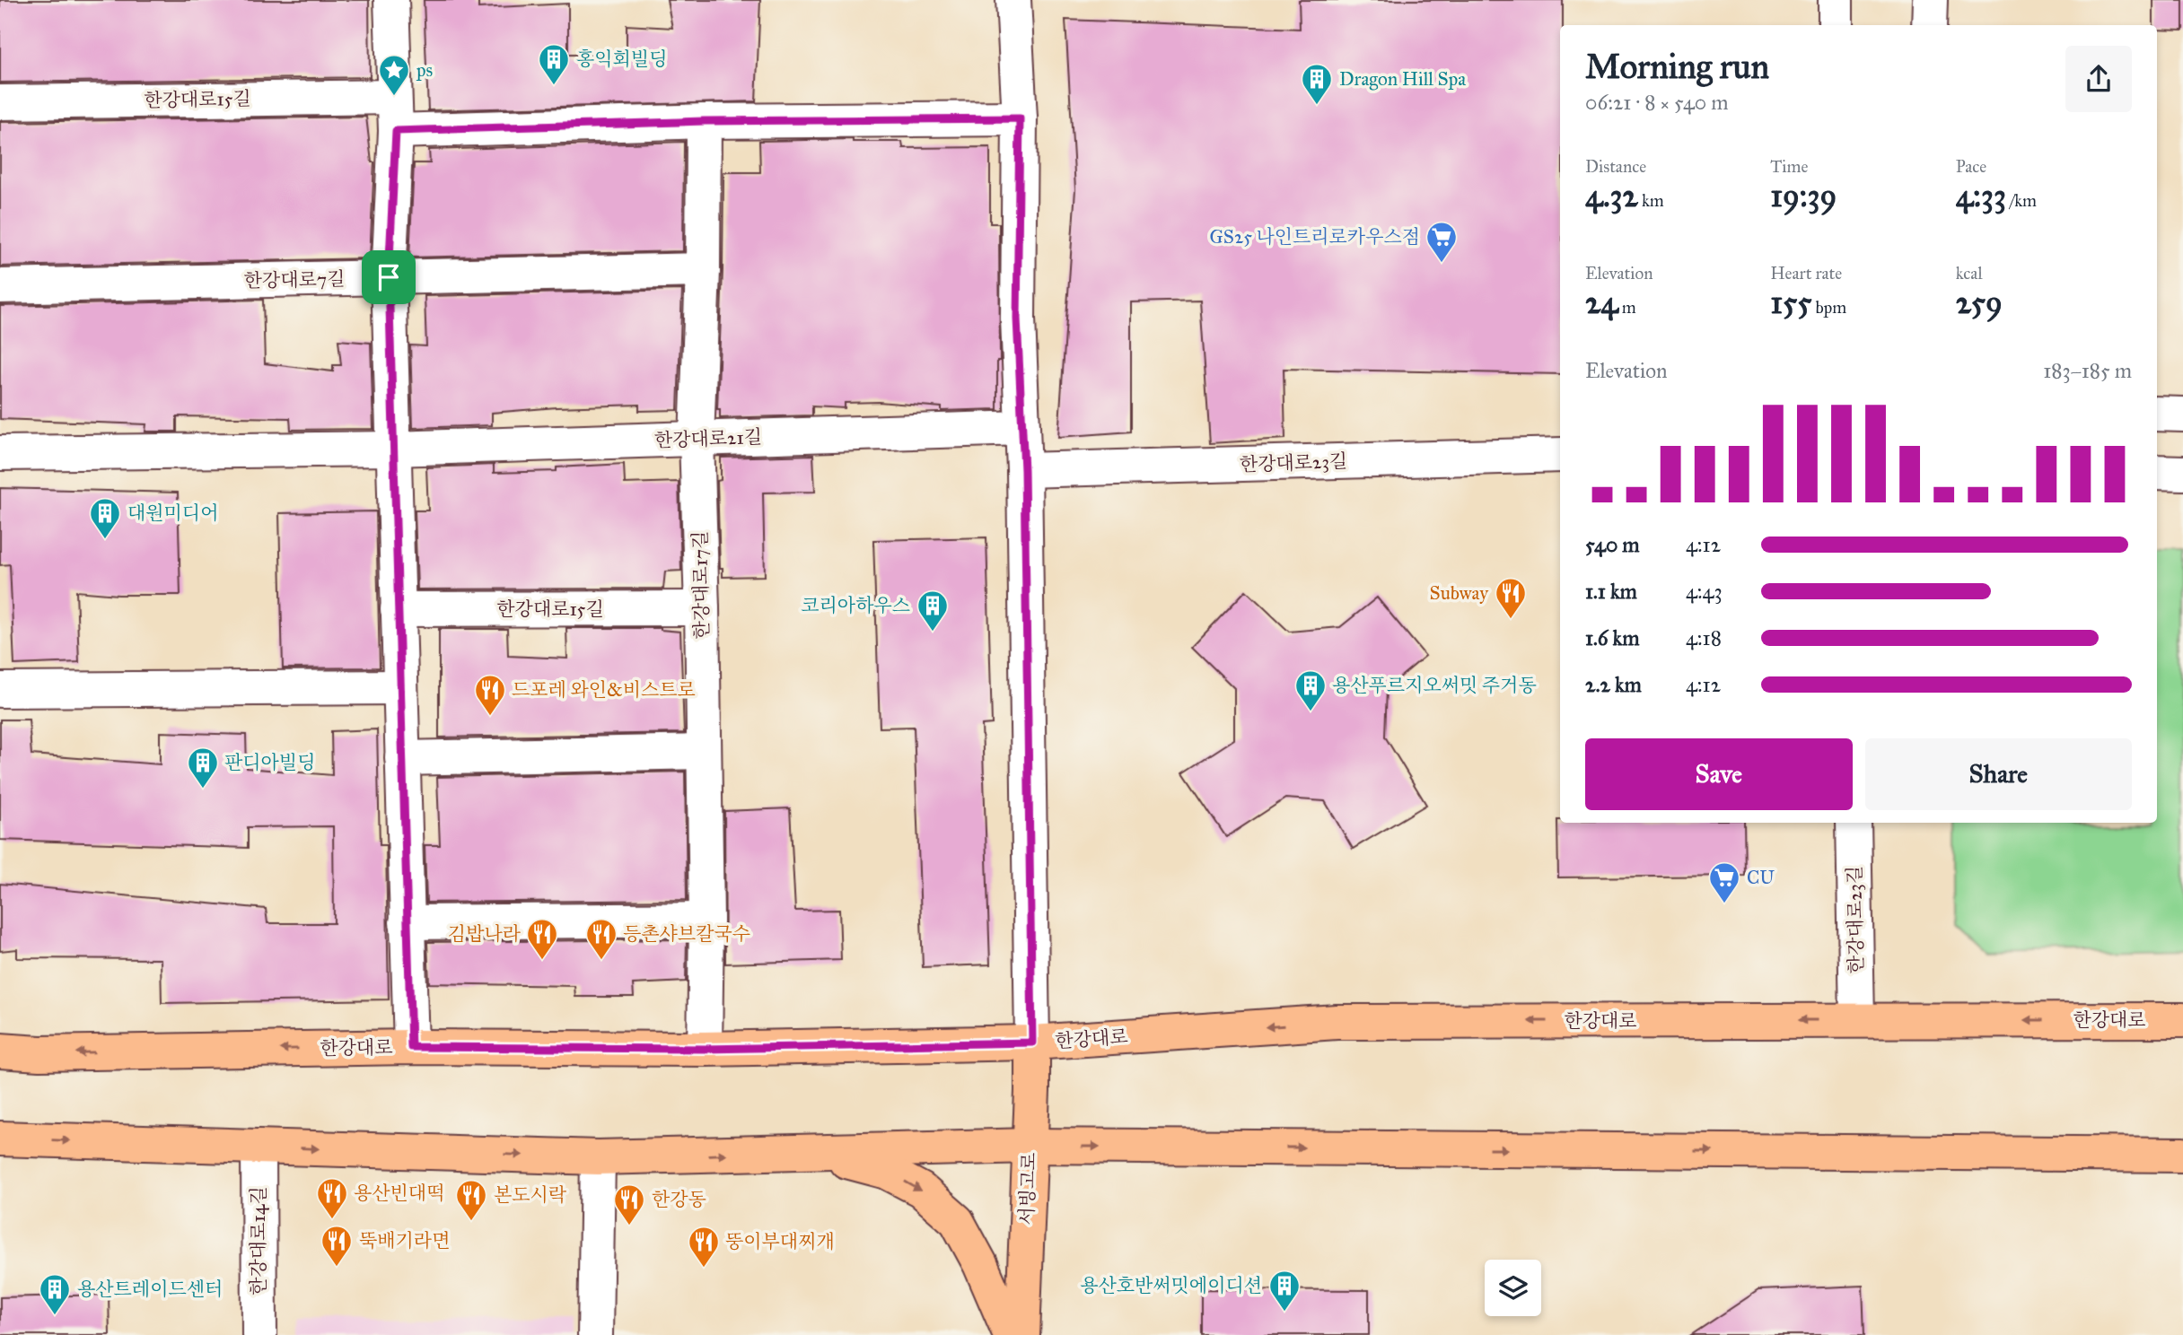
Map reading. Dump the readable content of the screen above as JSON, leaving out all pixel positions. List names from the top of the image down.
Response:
{
  "streets": {
    "main road": ["한강대로", "서빙고로"],
    "street": [
      "한강대로15길",
      "한강대로7길",
      "한강대로21길",
      "한강대로23길",
      "한강대로17길",
      "한강대로14길"
    ]
  },
  "crossings": [
    ["한강대로15길", "한강대로17길"],
    ["한강대로7길", "한강대로17길"],
    ["한강대로21길", "한강대로17길"],
    ["한강대로23길", "한강대로"],
    ["한강대로17길", "한강대로"],
    ["한강대로", "서빙고로"]
  ],
  "places": {
    "building": [
      "홍익회빌딩",
      "Dragon Hill Spa",
      "대원미디어",
      "코리아하우스",
      "용산푸르지오써밋 주거동",
      "판디아빌딩",
      "용산호반써밋에이디션",
      "용산트레이드센터"
    ],
    "place": ["ps"],
    "supermarket": ["GS25 나인트리로카우스점", "CU"],
    "restaurant": [
      "Subway",
      "드포레 와인&비스트로",
      "김밥나라",
      "등촌샤브칼국수",
      "용산빈대떡",
      "본도시락",
      "한강동",
      "뚝배기라면",
      "뚱이부대찌개"
    ]
  },
  "page": {
    "heading": ["Morning run", "06:21 · 8 × 540 m"],
    "stats": [
      ["Distance", "4.32 km"],
      ["Time", "19:39"],
      ["Pace", "4:33 /km"],
      ["Elevation", "24 m"],
      ["Heart rate", "155 bpm"],
      ["kcal", "259"]
    ],
    "chart": ["Elevation", "183–185 m"],
    "list": [
      {
        "name": "540 m",
        "note": "4:12"
      },
      {
        "name": "1.1 km",
        "note": "4:43"
      },
      {
        "name": "1.6 km",
        "note": "4:18"
      },
      {
        "name": "2.2 km",
        "note": "4:12"
      }
    ],
    "buttons": ["Save", "Share"]
  }
}
